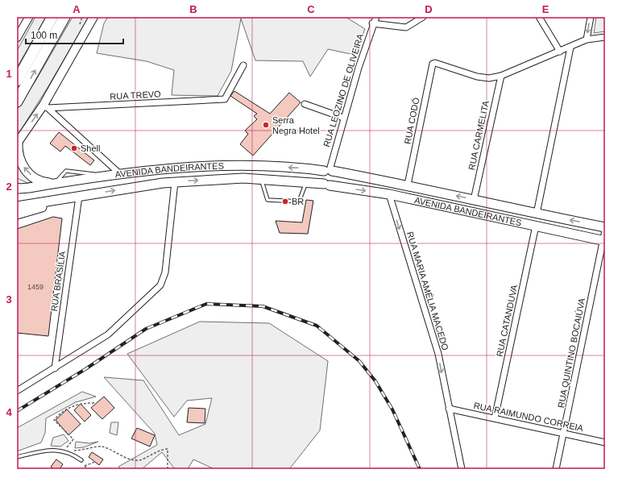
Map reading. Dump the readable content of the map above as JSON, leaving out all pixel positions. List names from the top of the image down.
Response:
{
  "streets": {
    "main road": ["AVENIDA BANDEIRANTES"],
    "street": [
      "RUA LEOZINO DE OLIVEIRA",
      "RUA TREVO",
      "RUA CODÓ",
      "RUA CARMELITA",
      "RUA BRASÍLIA",
      "RUA MARIA AMÉLIA MACEDO",
      "RUA CATANDUVA",
      "RUA QUINTINO BOCAIÚVA",
      "RUA RAIMUNDO CORREIA"
    ]
  },
  "crossings": [
    ["RUA LEOZINO DE OLIVEIRA", "AVENIDA BANDEIRANTES"],
    ["RUA CODÓ", "RUA CARMELITA"],
    ["RUA CODÓ", "AVENIDA BANDEIRANTES"],
    ["RUA CARMELITA", "AVENIDA BANDEIRANTES"],
    ["AVENIDA BANDEIRANTES", "RUA BRASÍLIA"],
    ["AVENIDA BANDEIRANTES", "RUA MARIA AMÉLIA MACEDO"],
    ["AVENIDA BANDEIRANTES", "RUA CATANDUVA"],
    ["AVENIDA BANDEIRANTES", "RUA QUINTINO BOCAIÚVA"],
    ["RUA MARIA AMÉLIA MACEDO", "RUA RAIMUNDO CORREIA"],
    ["RUA CATANDUVA", "RUA RAIMUNDO CORREIA"],
    ["RUA QUINTINO BOCAIÚVA", "RUA RAIMUNDO CORREIA"]
  ],
  "one_way": ["RUA MARIA AMÉLIA MACEDO"],
  "places": ["Serra Negra Hotel", "Shell", "BR"],
  "house_numbers": ["1459"],
  "scale_bar": "100 m",
  "grid": {
    "columns": [
      "A",
      "B",
      "C",
      "D",
      "E"
    ],
    "rows": [
      "1",
      "2",
      "3",
      "4"
    ]
  }
}
